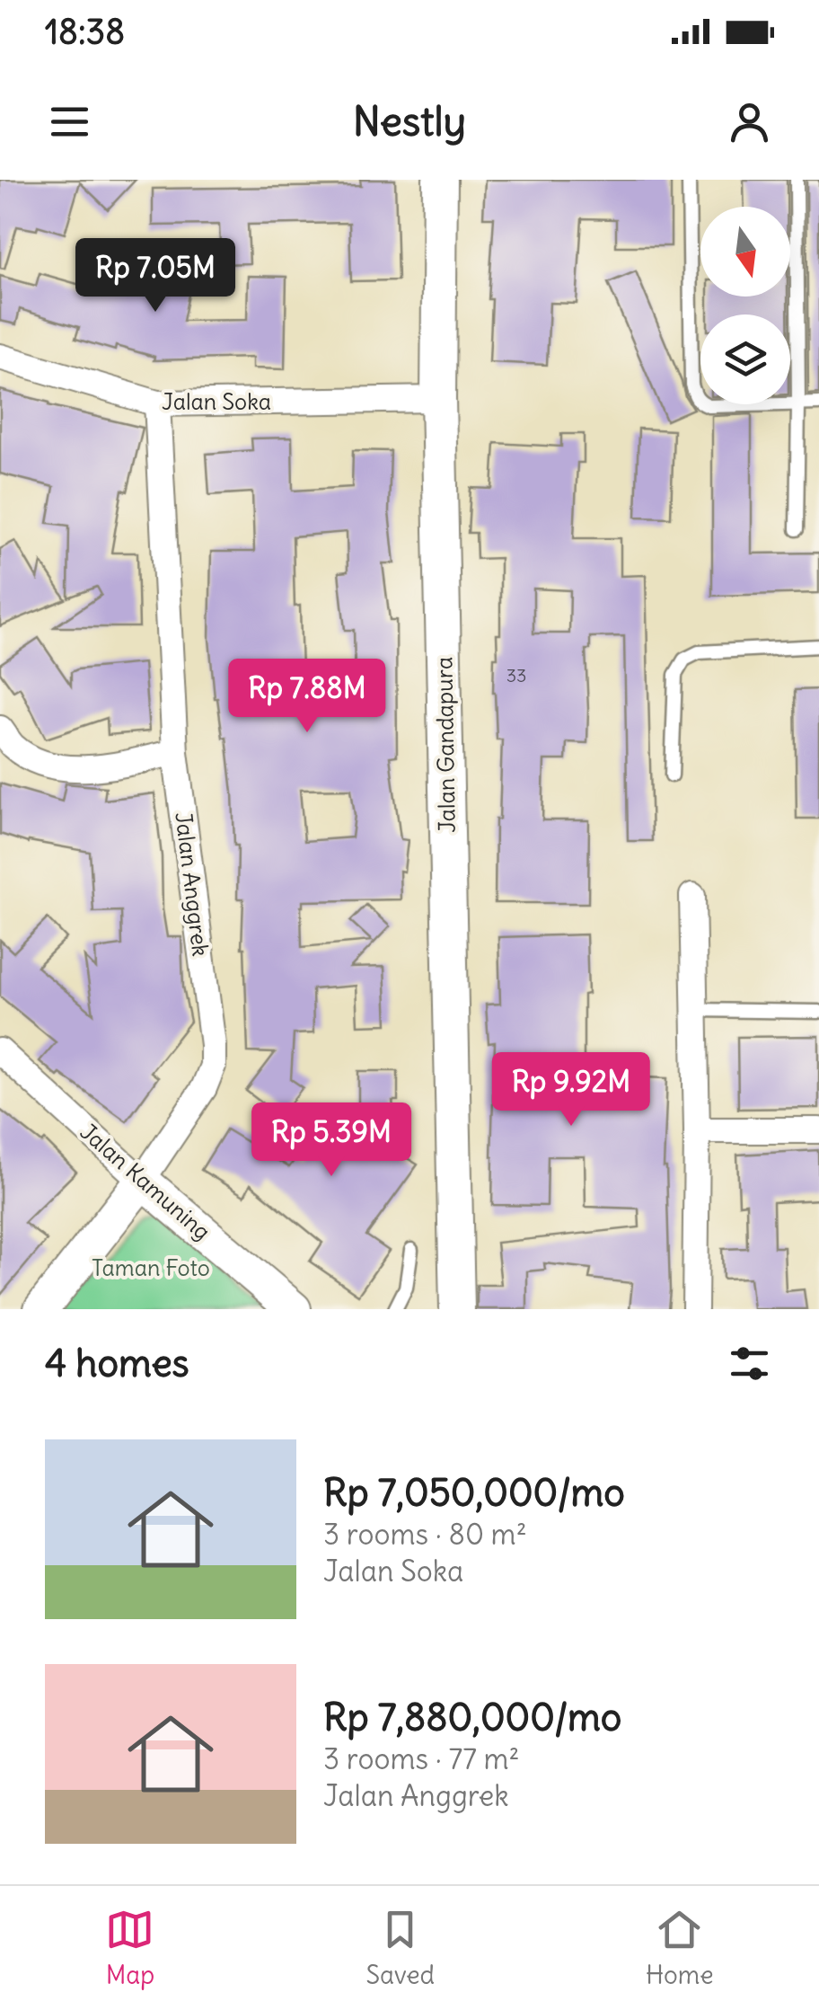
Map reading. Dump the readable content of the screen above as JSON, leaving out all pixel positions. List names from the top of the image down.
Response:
{
  "streets": {
    "street": [
      "Jalan Soka",
      "Jalan Gandapura",
      "Jalan Anggrek",
      "Jalan Kamuning"
    ]
  },
  "crossings": [
    ["Jalan Soka", "Jalan Gandapura"],
    ["Jalan Soka", "Jalan Anggrek"],
    ["Jalan Anggrek", "Jalan Kamuning"]
  ],
  "parks": ["Taman Foto"],
  "house_numbers": ["33"],
  "north": "bottom",
  "page": {
    "status": "18:38",
    "header": "Nestly",
    "price": [
      "Rp 7.05M",
      "Rp 7.88M",
      "Rp 9.92M",
      "Rp 5.39M"
    ],
    "heading": "4 homes",
    "list": [
      {
        "name": "Rp 7,050,000/mo",
        "note": "3 rooms · 80 m² · Jalan Soka"
      },
      {
        "name": "Rp 7,880,000/mo",
        "note": "3 rooms · 77 m² · Jalan Anggrek"
      }
    ],
    "tabs": ["Map", "Saved", "Home"]
  }
}
